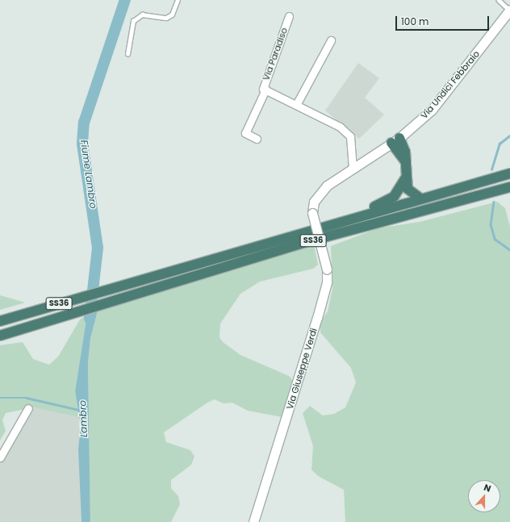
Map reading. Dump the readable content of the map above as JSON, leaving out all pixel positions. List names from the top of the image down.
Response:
{
  "streets": {
    "highway": ["SS36"],
    "street": ["Via Paradiso", "Via Undici Febbraio", "Via Giuseppe Verdi"]
  },
  "crossings": [
    ["Via Paradiso", "Via Undici Febbraio"],
    ["Via Undici Febbraio", "Via Giuseppe Verdi"]
  ],
  "water": ["Fiume Lambro", "Lambro"],
  "scale_bar": "100 m",
  "north": "top"
}
